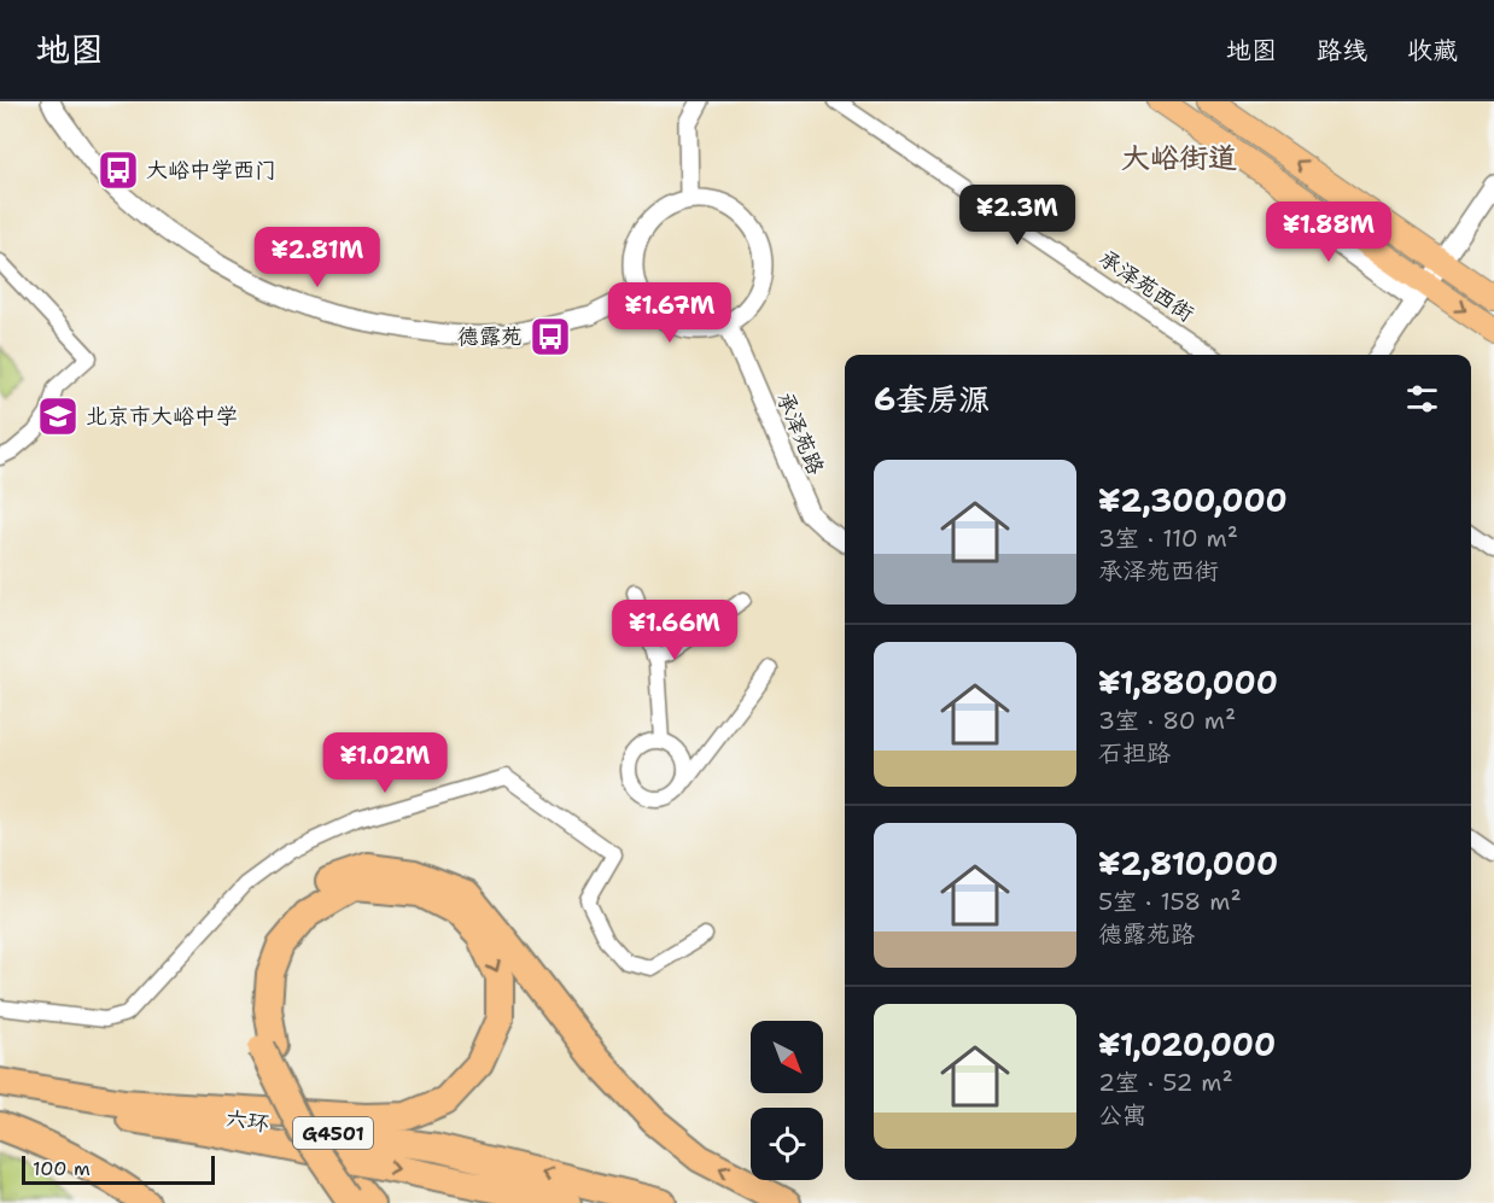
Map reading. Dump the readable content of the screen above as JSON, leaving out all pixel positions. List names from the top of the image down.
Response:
{
  "streets": {
    "highway": ["六环", "G4501"],
    "street": ["承泽苑西街", "承泽苑路"]
  },
  "districts": ["大峪街道"],
  "places": {
    "bus stop": ["大峪中学西门", "德露苑"],
    "school or university": ["北京市大峪中学"]
  },
  "scale_bar": "100 m",
  "north": "bottom right",
  "page": {
    "header": "地图",
    "nav": ["地图", "路线", "收藏"],
    "price": [
      "¥2.3M",
      "¥1.88M",
      "¥2.81M",
      "¥1.67M",
      "¥1.66M",
      "¥1.02M"
    ],
    "heading": "6套房源",
    "list": [
      {
        "name": "¥2,300,000",
        "note": "3室 · 110 m² · 承泽苑西街"
      },
      {
        "name": "¥1,880,000",
        "note": "3室 · 80 m² · 石担路"
      },
      {
        "name": "¥2,810,000",
        "note": "5室 · 158 m² · 德露苑路"
      },
      {
        "name": "¥1,020,000",
        "note": "2室 · 52 m² · 公寓"
      }
    ],
    "scale": "100 m"
  }
}
